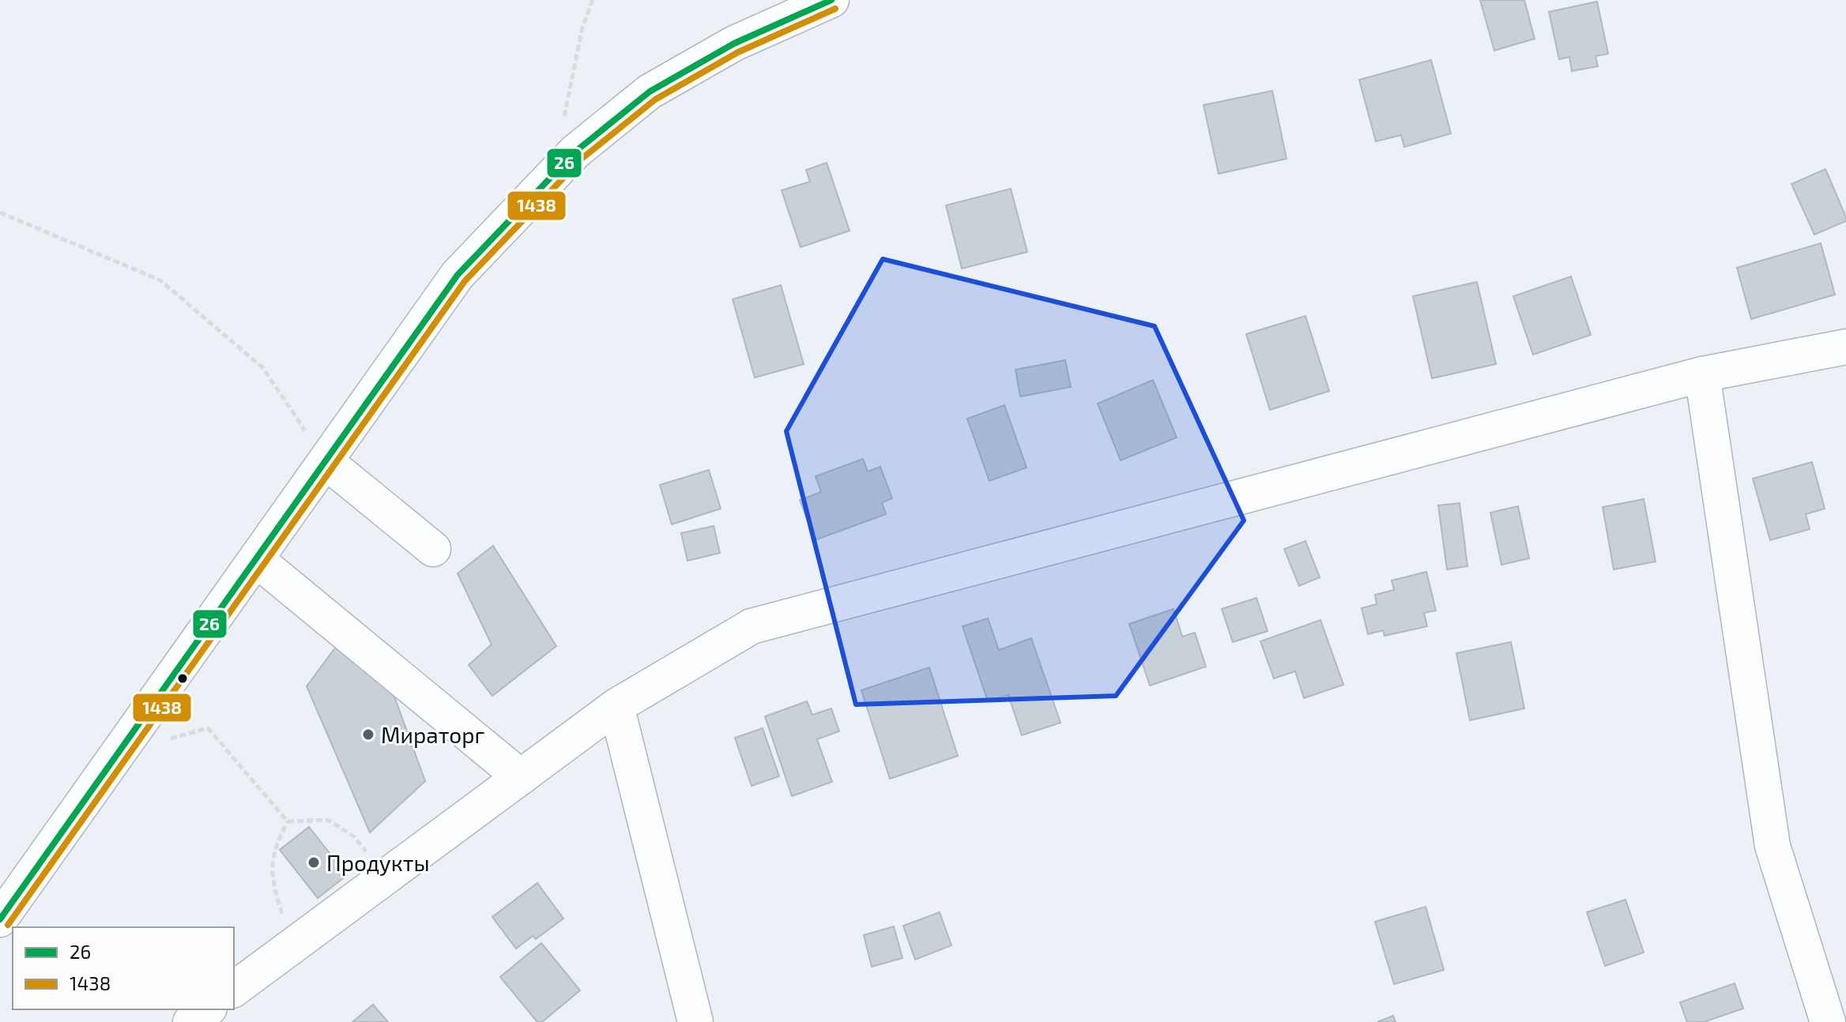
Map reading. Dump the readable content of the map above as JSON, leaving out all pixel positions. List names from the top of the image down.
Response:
{
  "places": ["Мираторг", "Продукты"],
  "lines": ["transit line 26", "transit line 1438"],
  "legend": ["26", "1438"]
}
